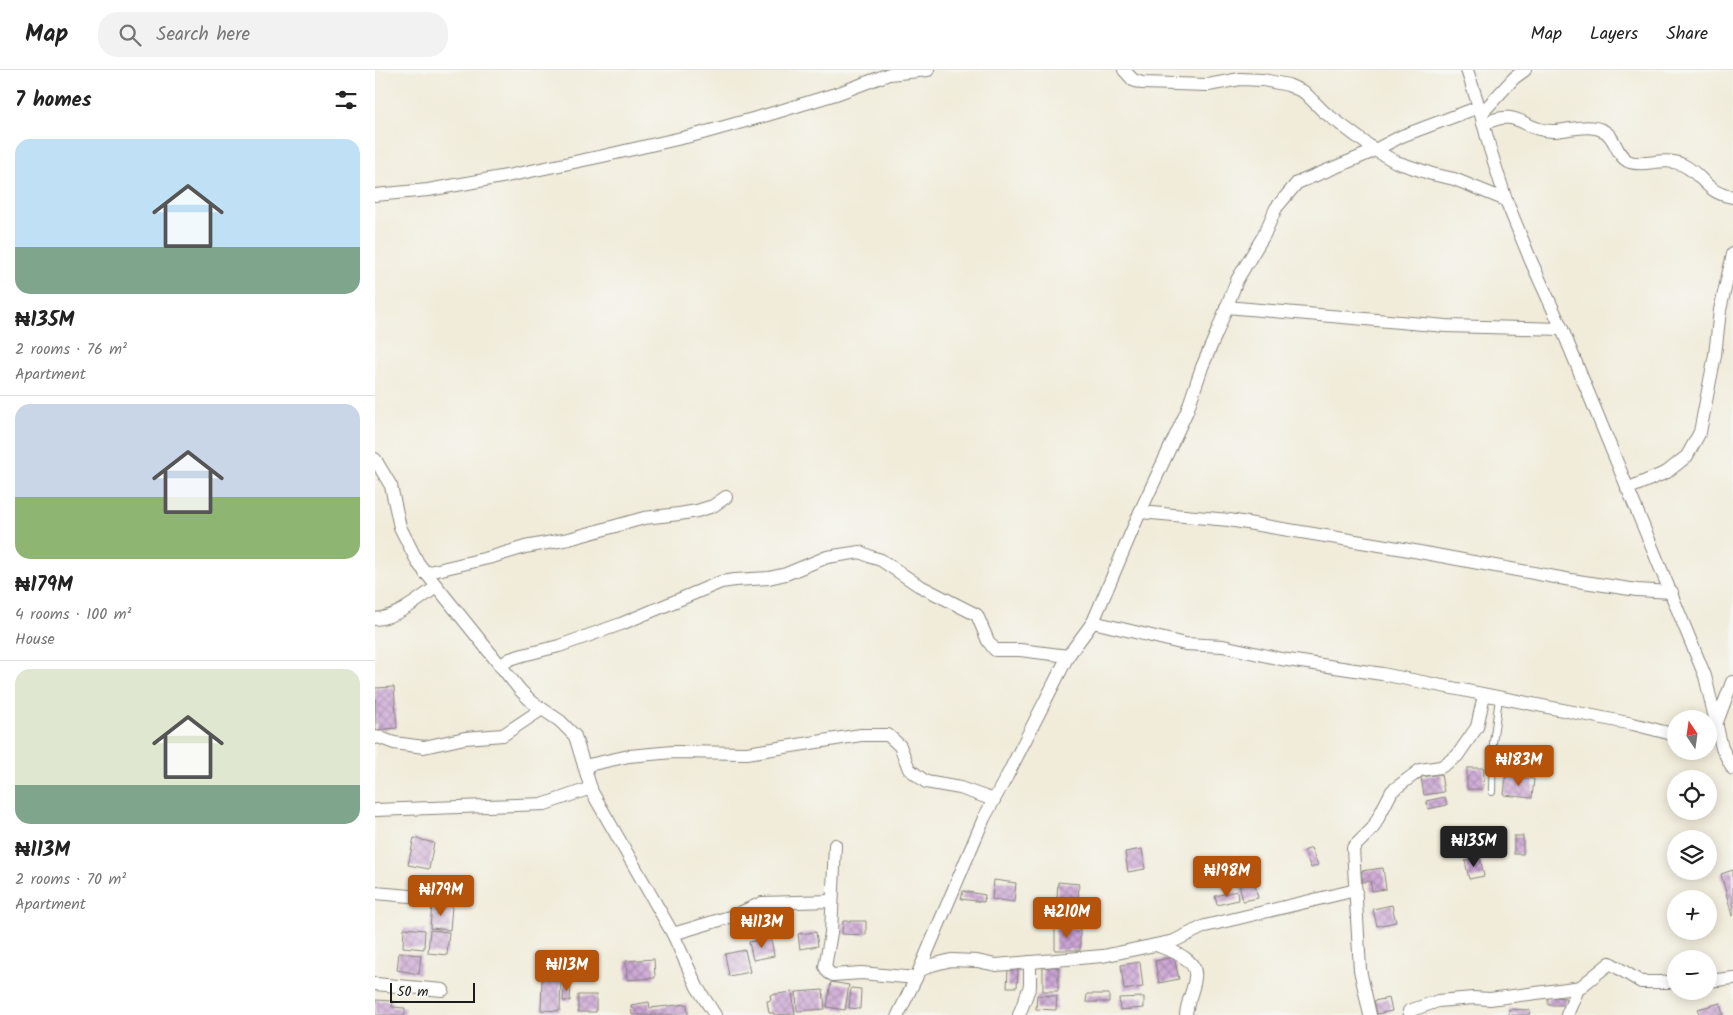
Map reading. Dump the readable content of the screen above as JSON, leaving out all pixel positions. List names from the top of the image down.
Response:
{
  "scale_bar": "50 m",
  "north": "top",
  "page": {
    "header": "Map",
    "search": "Search here",
    "nav": ["Map", "Layers", "Share"],
    "heading": "7 homes",
    "list": [
      {
        "name": "₦135M",
        "note": "2 rooms · 76 m² · Apartment"
      },
      {
        "name": "₦179M",
        "note": "4 rooms · 100 m² · House"
      },
      {
        "name": "₦113M",
        "note": "2 rooms · 70 m² · Apartment"
      }
    ],
    "map_buttons": ["+", "−"],
    "price": [
      "₦183M",
      "₦135M",
      "₦198M",
      "₦179M",
      "₦210M",
      "₦113M",
      "₦113M"
    ],
    "scale": "50 m"
  }
}
